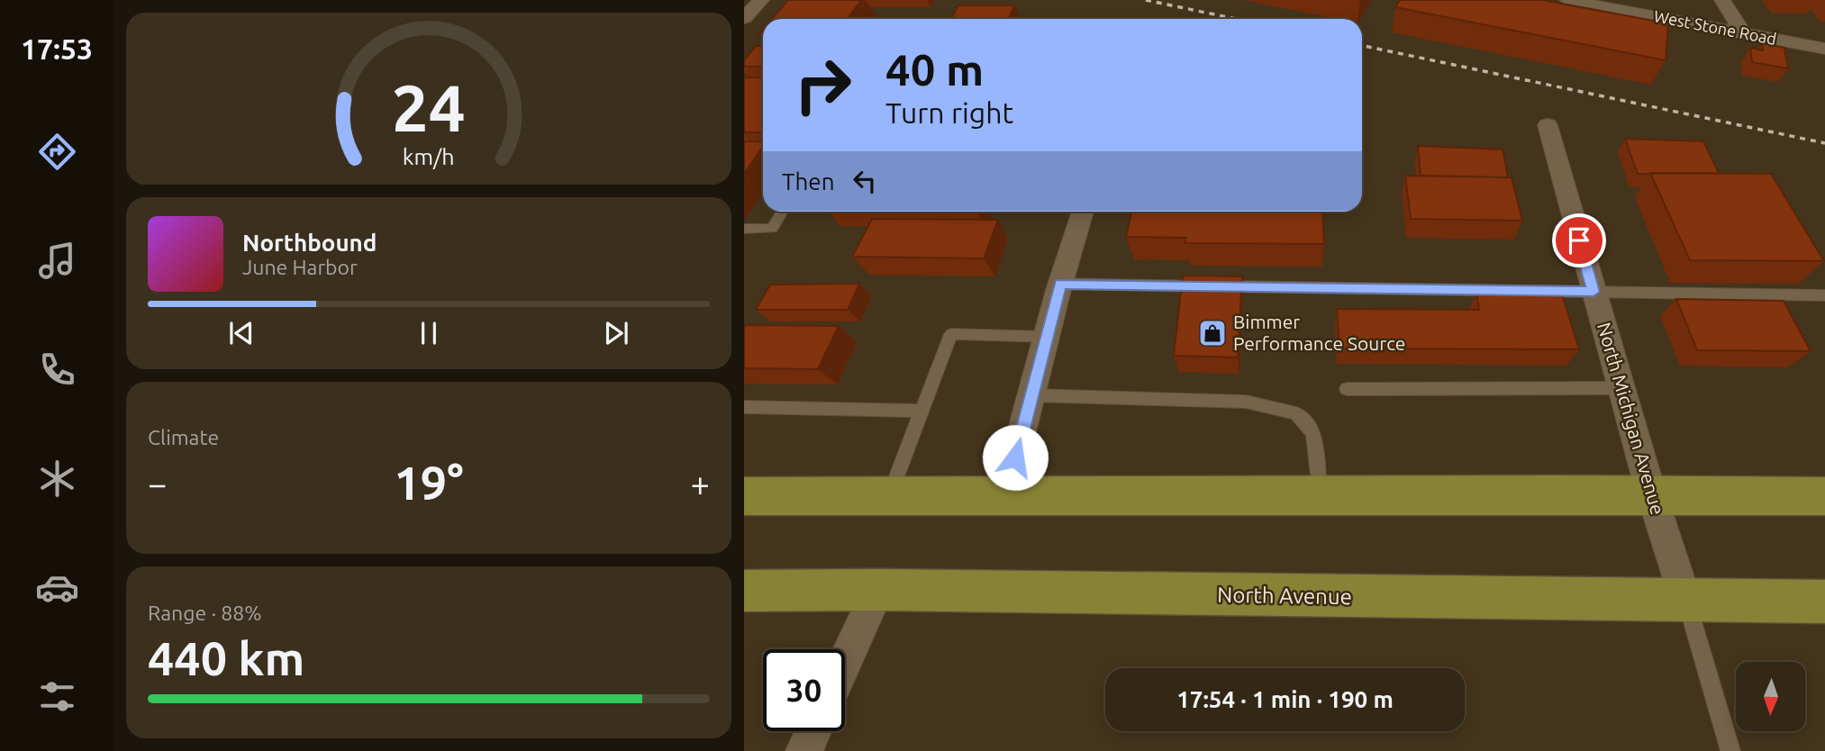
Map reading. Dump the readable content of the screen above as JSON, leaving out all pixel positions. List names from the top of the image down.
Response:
{
  "streets": {
    "main road": ["North Avenue"],
    "street": ["West Stone Road", "North Michigan Avenue"]
  },
  "crossings": [
    ["North Michigan Avenue", "North Avenue"]
  ],
  "places": {
    "shop": ["Bimmer Performance Source"]
  },
  "north": "bottom",
  "page": {
    "tabs": "17:53",
    "turn": ["40 m", "Turn right"],
    "then": "Then",
    "song": ["Northbound", "June Harbor"],
    "tile": [
      "Climate",
      ["Range · 88%", "440 km"]
    ],
    "heat": ["−", "19°", "+"],
    "limit": "30",
    "trip": "17:54 · 1 min · 190 m",
    "gauge": ["24", "km/h"]
  }
}
